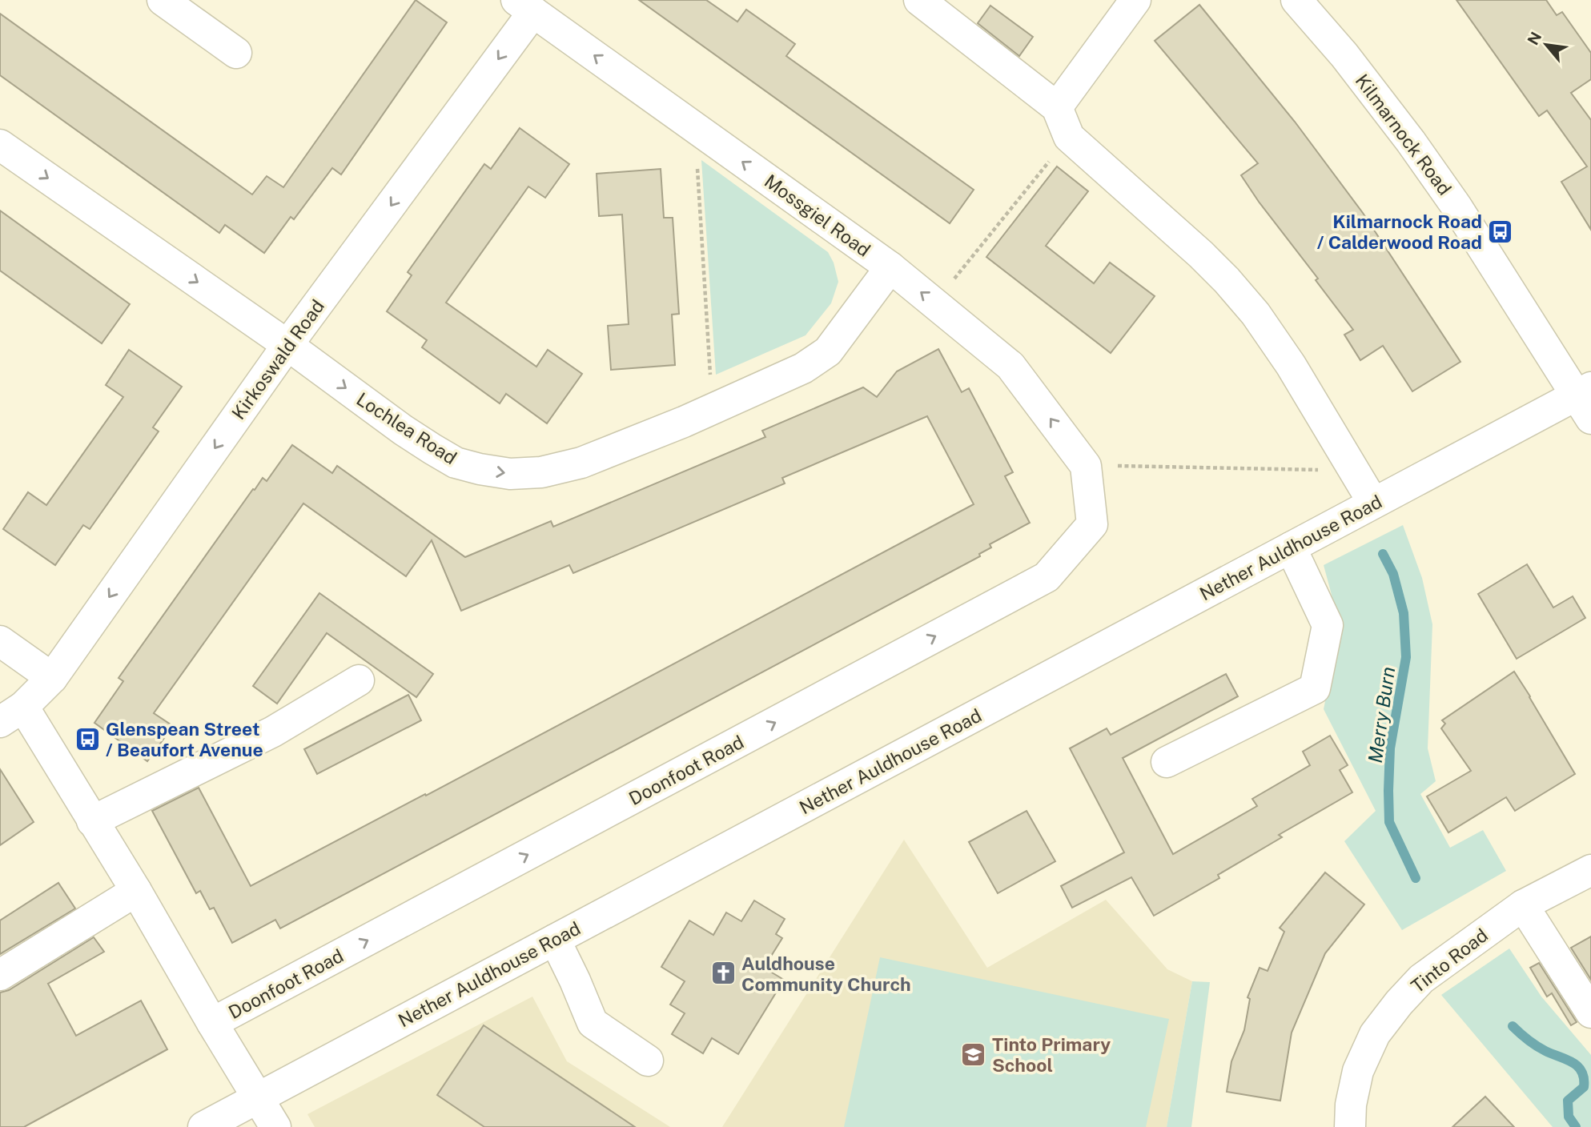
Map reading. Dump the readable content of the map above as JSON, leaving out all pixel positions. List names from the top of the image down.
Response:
{
  "streets": {
    "street": [
      "Kilmarnock Road",
      "Mossgiel Road",
      "Kirkoswald Road",
      "Lochlea Road",
      "Nether Auldhouse Road",
      "Doonfoot Road",
      "Tinto Road"
    ]
  },
  "crossings": [
    ["Kilmarnock Road", "Nether Auldhouse Road"],
    ["Mossgiel Road", "Kirkoswald Road"],
    ["Mossgiel Road", "Lochlea Road"],
    ["Mossgiel Road", "Doonfoot Road"],
    ["Kirkoswald Road", "Lochlea Road"]
  ],
  "one_way": ["Kirkoswald Road", "Lochlea Road", "Doonfoot Road"],
  "water": ["Merry Burn"],
  "places": {
    "bus stop": ["Kilmarnock Road / Calderwood Road", "Glenspean Street / Beaufort Avenue"],
    "church": ["Auldhouse Community Church"],
    "school or university": ["Tinto Primary School"]
  },
  "north": "top left"
}
